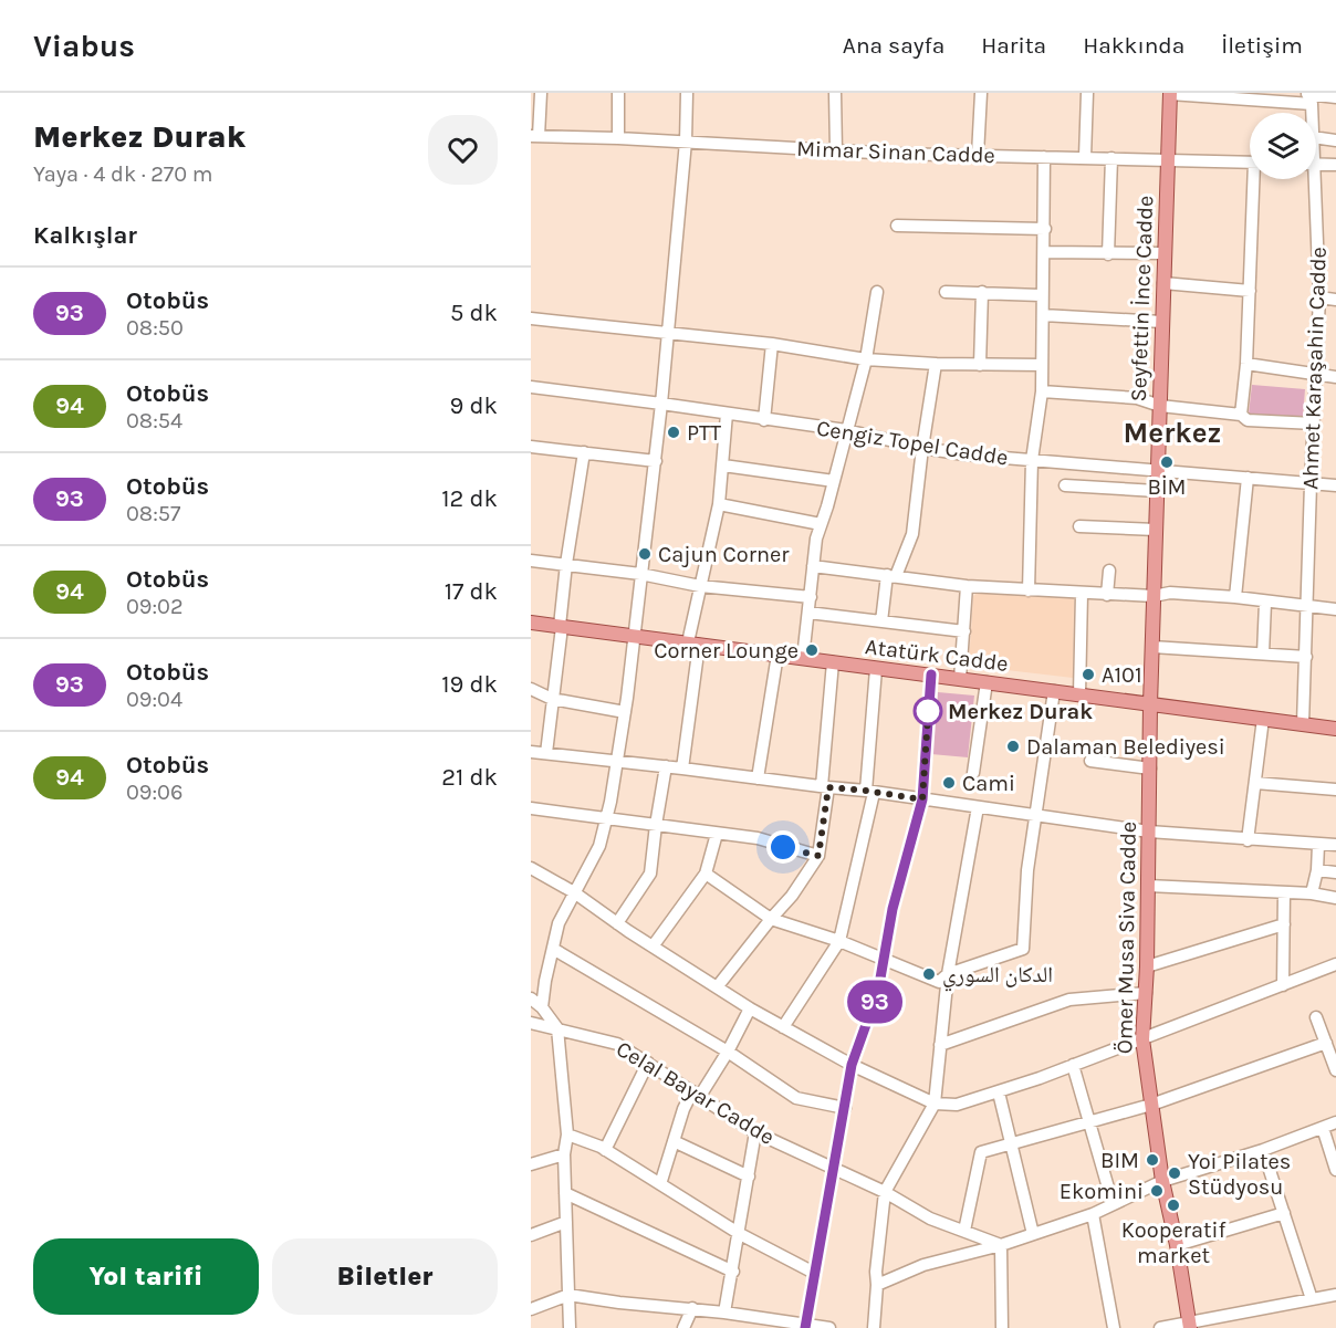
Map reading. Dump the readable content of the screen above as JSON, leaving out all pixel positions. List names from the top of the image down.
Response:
{
  "streets": {
    "main road": ["Seyfettin İnce Cadde", "Atatürk Cadde", "Ömer Musa Siva Cadde"],
    "street": [
      "Mimar Sinan Cadde",
      "Ahmet Karaşahin Cadde",
      "Cengiz Topel Cadde",
      "Celal Bayar Cadde"
    ]
  },
  "crossings": [
    ["Mimar Sinan Cadde", "Seyfettin İnce Cadde"],
    ["Seyfettin İnce Cadde", "Cengiz Topel Cadde"],
    ["Seyfettin İnce Cadde", "Atatürk Cadde"],
    ["Seyfettin İnce Cadde", "Ömer Musa Siva Cadde"],
    ["Ahmet Karaşahin Cadde", "Cengiz Topel Cadde"],
    ["Ahmet Karaşahin Cadde", "Atatürk Cadde"],
    ["Atatürk Cadde", "Ömer Musa Siva Cadde"]
  ],
  "districts": ["Merkez"],
  "places": [
    "PTT",
    "BİM",
    "Cajun Corner",
    "Corner Lounge",
    "A101",
    "Merkez Durak",
    "Dalaman Belediyesi",
    "Cami",
    "الدكان السوري",
    "BIM",
    "Yoi Pilates Stüdyosu",
    "Ekomini",
    "Kooperatif market"
  ],
  "lines": ["bus line 93"],
  "page": {
    "header": "Viabus",
    "nav": [
      "Ana sayfa",
      "Harita",
      "Hakkında",
      "İletişim"
    ],
    "heading": [
      ["Merkez Durak", "Yaya · 4 dk · 270 m"],
      "Kalkışlar"
    ],
    "on_map": "93",
    "list": [
      {
        "mark": "93",
        "name": "Otobüs",
        "note": "08:50",
        "value": "5 dk"
      },
      {
        "mark": "94",
        "name": "Otobüs",
        "note": "08:54",
        "value": "9 dk"
      },
      {
        "mark": "93",
        "name": "Otobüs",
        "note": "08:57",
        "value": "12 dk"
      },
      {
        "mark": "94",
        "name": "Otobüs",
        "note": "09:02",
        "value": "17 dk"
      },
      {
        "mark": "93",
        "name": "Otobüs",
        "note": "09:04",
        "value": "19 dk"
      },
      {
        "mark": "94",
        "name": "Otobüs",
        "note": "09:06",
        "value": "21 dk"
      }
    ],
    "buttons": ["Yol tarifi", "Biletler"]
  }
}
